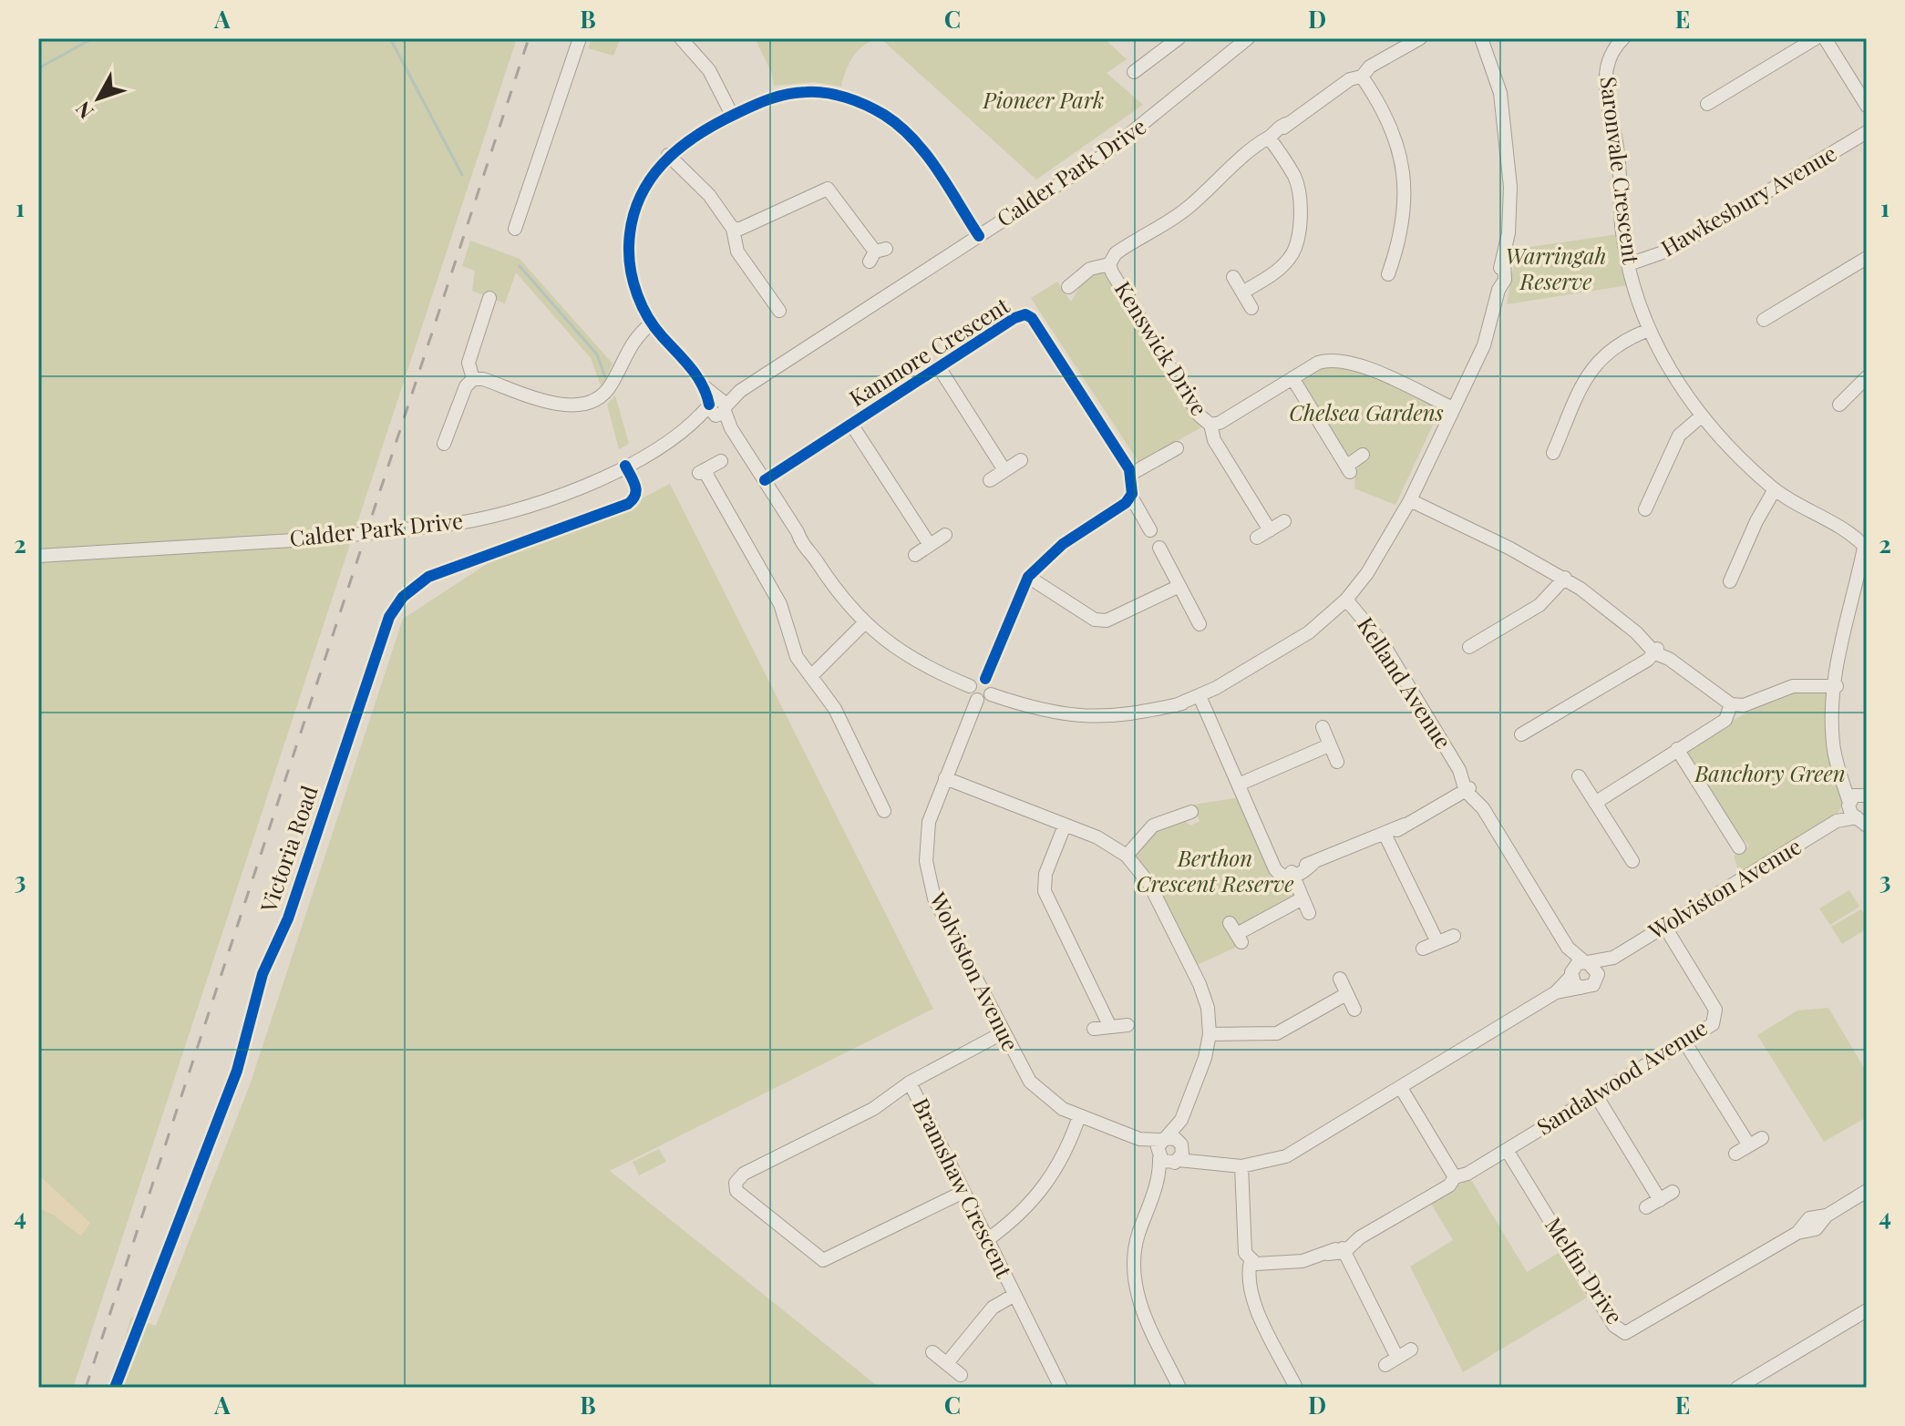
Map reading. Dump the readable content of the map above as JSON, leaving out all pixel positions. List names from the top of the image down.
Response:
{
  "streets": {
    "street": [
      "Saronvale Crescent",
      "Calder Park Drive",
      "Hawkesbury Avenue",
      "Kenswick Drive",
      "Kanmore Crescent",
      "Kelland Avenue",
      "Victoria Road",
      "Wolviston Avenue",
      "Sandalwood Avenue",
      "Bramshaw Crescent",
      "Melfin Drive"
    ]
  },
  "crossings": [
    ["Saronvale Crescent", "Hawkesbury Avenue"],
    ["Calder Park Drive", "Victoria Road"],
    ["Kelland Avenue", "Wolviston Avenue"],
    ["Wolviston Avenue", "Sandalwood Avenue"],
    ["Wolviston Avenue", "Bramshaw Crescent"],
    ["Sandalwood Avenue", "Melfin Drive"]
  ],
  "parks": [
    "Pioneer Park",
    "Warringah Reserve",
    "Chelsea Gardens",
    "Banchory Green",
    "Berthon Crescent Reserve"
  ],
  "north": "bottom left",
  "grid": {
    "columns": [
      "A",
      "B",
      "C",
      "D",
      "E"
    ],
    "rows": [
      "1",
      "2",
      "3",
      "4"
    ]
  }
}
